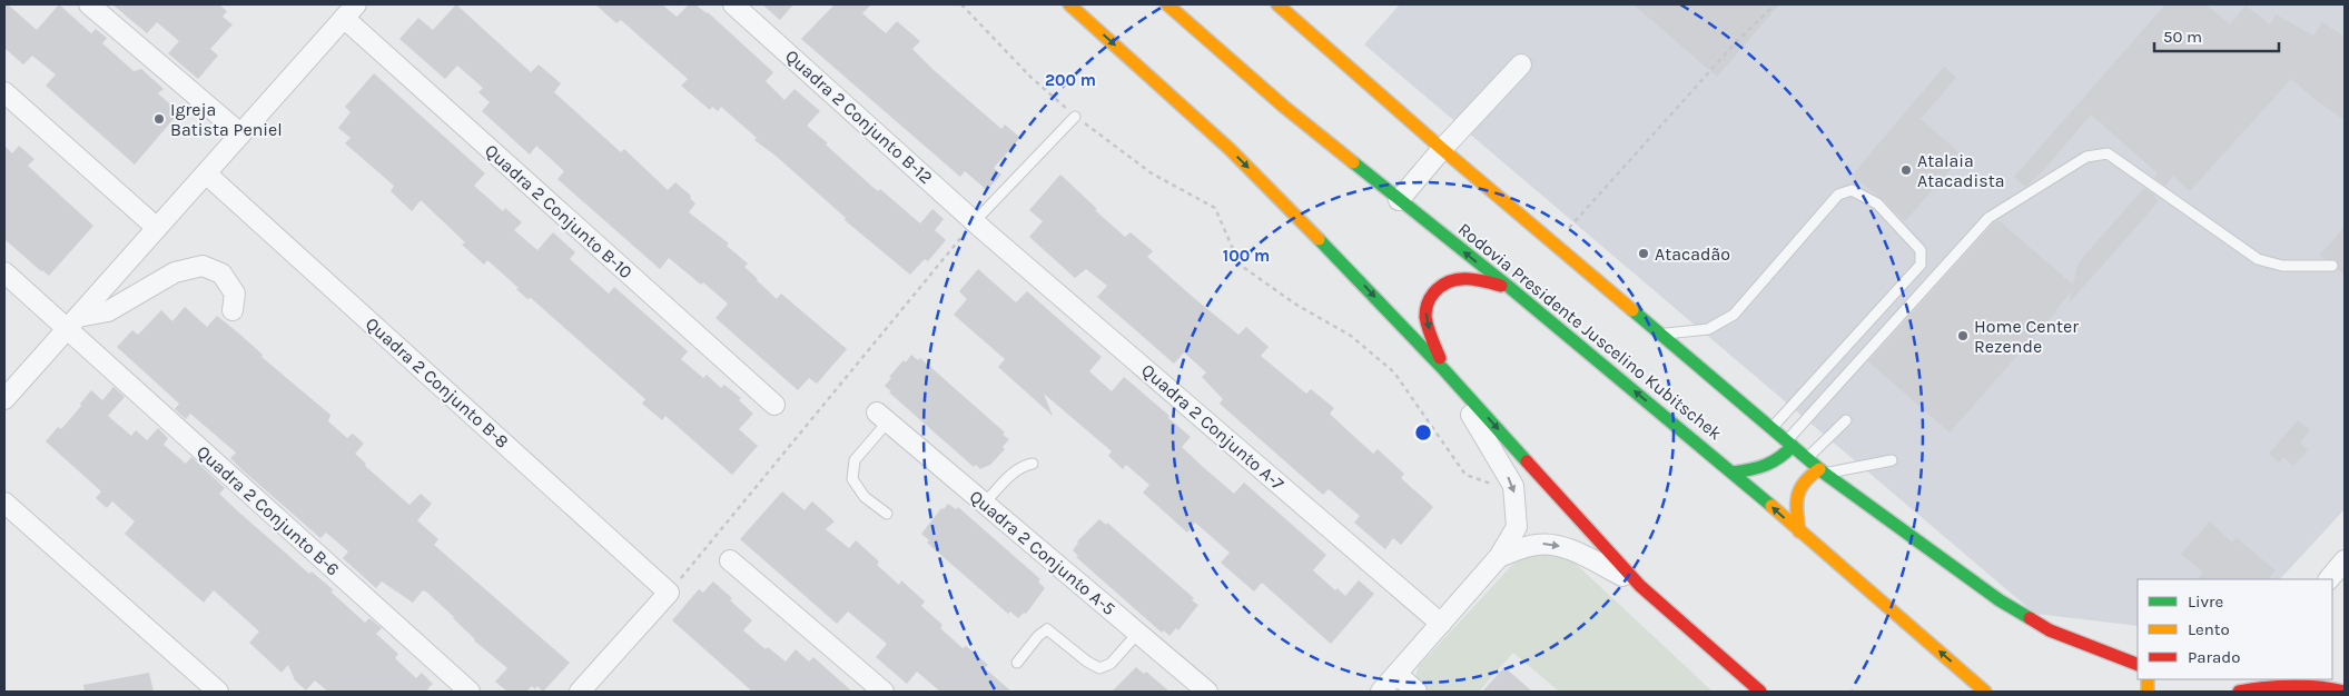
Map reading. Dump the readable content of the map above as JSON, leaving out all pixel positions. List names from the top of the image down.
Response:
{
  "streets": {
    "main road": ["Rodovia Presidente Juscelino Kubitschek"],
    "street": [
      "Quadra 2 Conjunto B-12",
      "Quadra 2 Conjunto B-10",
      "Quadra 2 Conjunto B-8",
      "Quadra 2 Conjunto A-7",
      "Quadra 2 Conjunto B-6",
      "Quadra 2 Conjunto A-5"
    ]
  },
  "crossings": [
    ["Quadra 2 Conjunto B-12", "Quadra 2 Conjunto A-7"]
  ],
  "places": [
    "Igreja Batista Peniel",
    "Atalaia Atacadista",
    "Atacadão",
    "Home Center Rezende"
  ],
  "legend": ["Livre", "Lento", "Parado"],
  "scale_bar": "50 m",
  "rings": ["200 m", "100 m"]
}
